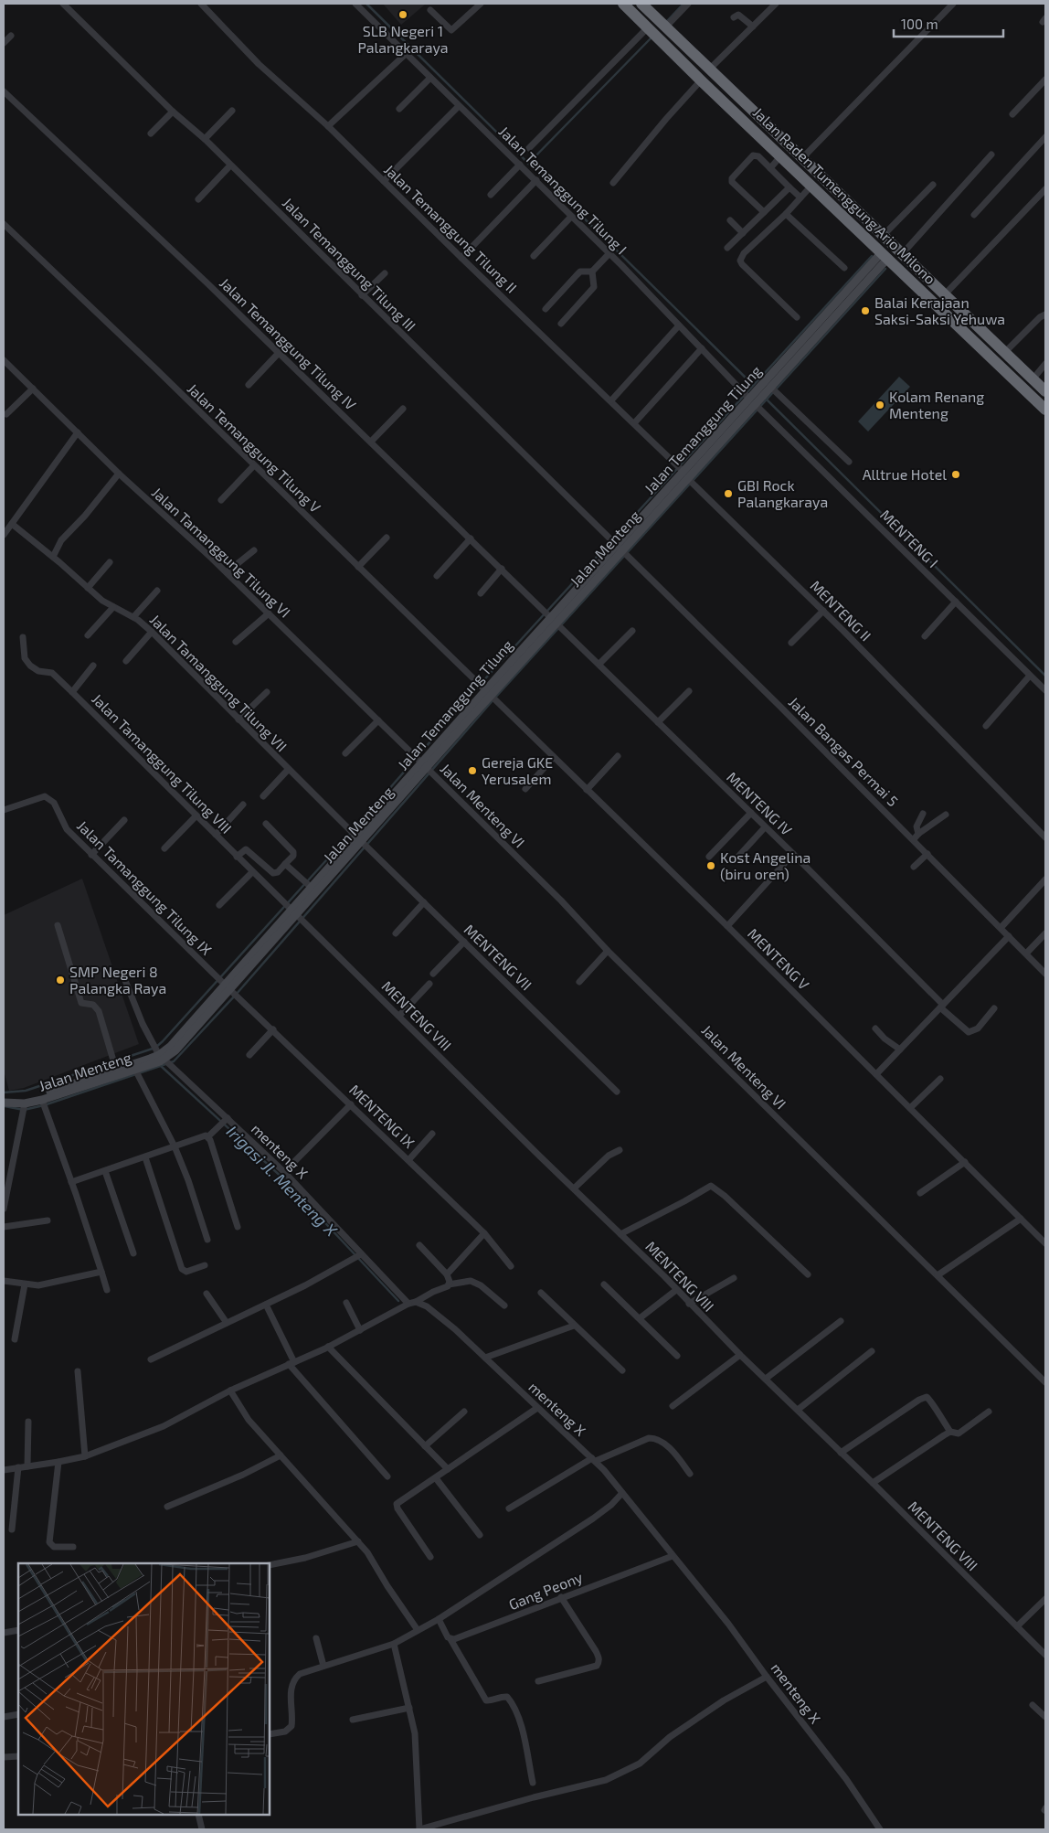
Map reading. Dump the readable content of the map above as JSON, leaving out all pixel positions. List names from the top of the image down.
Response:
{
  "streets": {
    "highway": ["Jalan Raden Tumenggung Ario Milono"],
    "street": [
      "Jalan Temanggung Tilung I",
      "Jalan Temanggung Tilung II",
      "Jalan Temanggung Tilung III",
      "Jalan Temanggung Tilung IV",
      "Jalan Temanggung Tilung",
      "Jalan Temanggung Tilung V",
      "MENTENG I",
      "Jalan Menteng",
      "Jalan Tamanggung Tilung VI",
      "MENTENG II",
      "Jalan Tamanggung Tilung VII",
      "Jalan Bangas Permai 5",
      "Jalan Tamanggung Tilung VIII",
      "MENTENG IV",
      "Jalan Menteng VI",
      "Jalan Tamanggung Tilung IX",
      "MENTENG VII",
      "MENTENG V",
      "MENTENG VIII",
      "MENTENG IX",
      "menteng X",
      "Gang Peony"
    ]
  },
  "crossings": [
    ["Jalan Temanggung Tilung I", "Jalan Temanggung Tilung"],
    ["Jalan Temanggung Tilung I", "MENTENG I"],
    ["Jalan Raden Tumenggung Ario Milono", "Jalan Temanggung Tilung"],
    ["Jalan Temanggung Tilung II", "Jalan Temanggung Tilung"],
    ["Jalan Temanggung Tilung II", "MENTENG II"],
    ["Jalan Temanggung Tilung III", "Jalan Temanggung Tilung"],
    ["Jalan Temanggung Tilung III", "Jalan Bangas Permai 5"],
    ["Jalan Temanggung Tilung IV", "Jalan Temanggung Tilung"],
    ["Jalan Temanggung Tilung IV", "MENTENG IV"],
    ["Jalan Temanggung Tilung", "Jalan Temanggung Tilung V"],
    ["Jalan Temanggung Tilung", "MENTENG I"],
    ["Jalan Temanggung Tilung", "Jalan Menteng"],
    ["Jalan Temanggung Tilung", "Jalan Tamanggung Tilung VI"],
    ["Jalan Temanggung Tilung", "MENTENG II"],
    ["Jalan Temanggung Tilung", "Jalan Tamanggung Tilung VII"],
    ["Jalan Temanggung Tilung", "Jalan Bangas Permai 5"],
    ["Jalan Temanggung Tilung", "Jalan Tamanggung Tilung VIII"],
    ["Jalan Temanggung Tilung", "MENTENG IV"],
    ["Jalan Temanggung Tilung", "Jalan Menteng VI"],
    ["Jalan Temanggung Tilung", "Jalan Tamanggung Tilung IX"],
    ["Jalan Temanggung Tilung", "MENTENG VII"],
    ["Jalan Temanggung Tilung", "MENTENG V"],
    ["Jalan Temanggung Tilung", "MENTENG VIII"],
    ["Jalan Temanggung Tilung", "MENTENG IX"],
    ["Jalan Temanggung Tilung", "menteng X"],
    ["Jalan Temanggung Tilung V", "MENTENG V"],
    ["Jalan Menteng", "Jalan Tamanggung Tilung VII"],
    ["Jalan Menteng", "Jalan Tamanggung Tilung VIII"],
    ["Jalan Menteng", "MENTENG VII"],
    ["Jalan Menteng", "MENTENG VIII"],
    ["Jalan Menteng", "menteng X"],
    ["Jalan Tamanggung Tilung VI", "Jalan Menteng VI"],
    ["Jalan Tamanggung Tilung VII", "MENTENG VII"],
    ["Jalan Tamanggung Tilung VIII", "MENTENG VIII"],
    ["Jalan Tamanggung Tilung IX", "MENTENG IX"],
    ["menteng X", "Gang Peony"]
  ],
  "water": ["Irigasi Jl. Menteng X"],
  "places": [
    "SLB Negeri 1 Palangkaraya",
    "Balai Kerajaan Saksi-Saksi Yehuwa",
    "Kolam Renang Menteng",
    "Alltrue Hotel",
    "GBI Rock Palangkaraya",
    "Gereja GKE Yerusalem",
    "Kost Angelina (biru oren)",
    "SMP Negeri 8 Palangka Raya"
  ],
  "scale_bar": "100 m"
}
